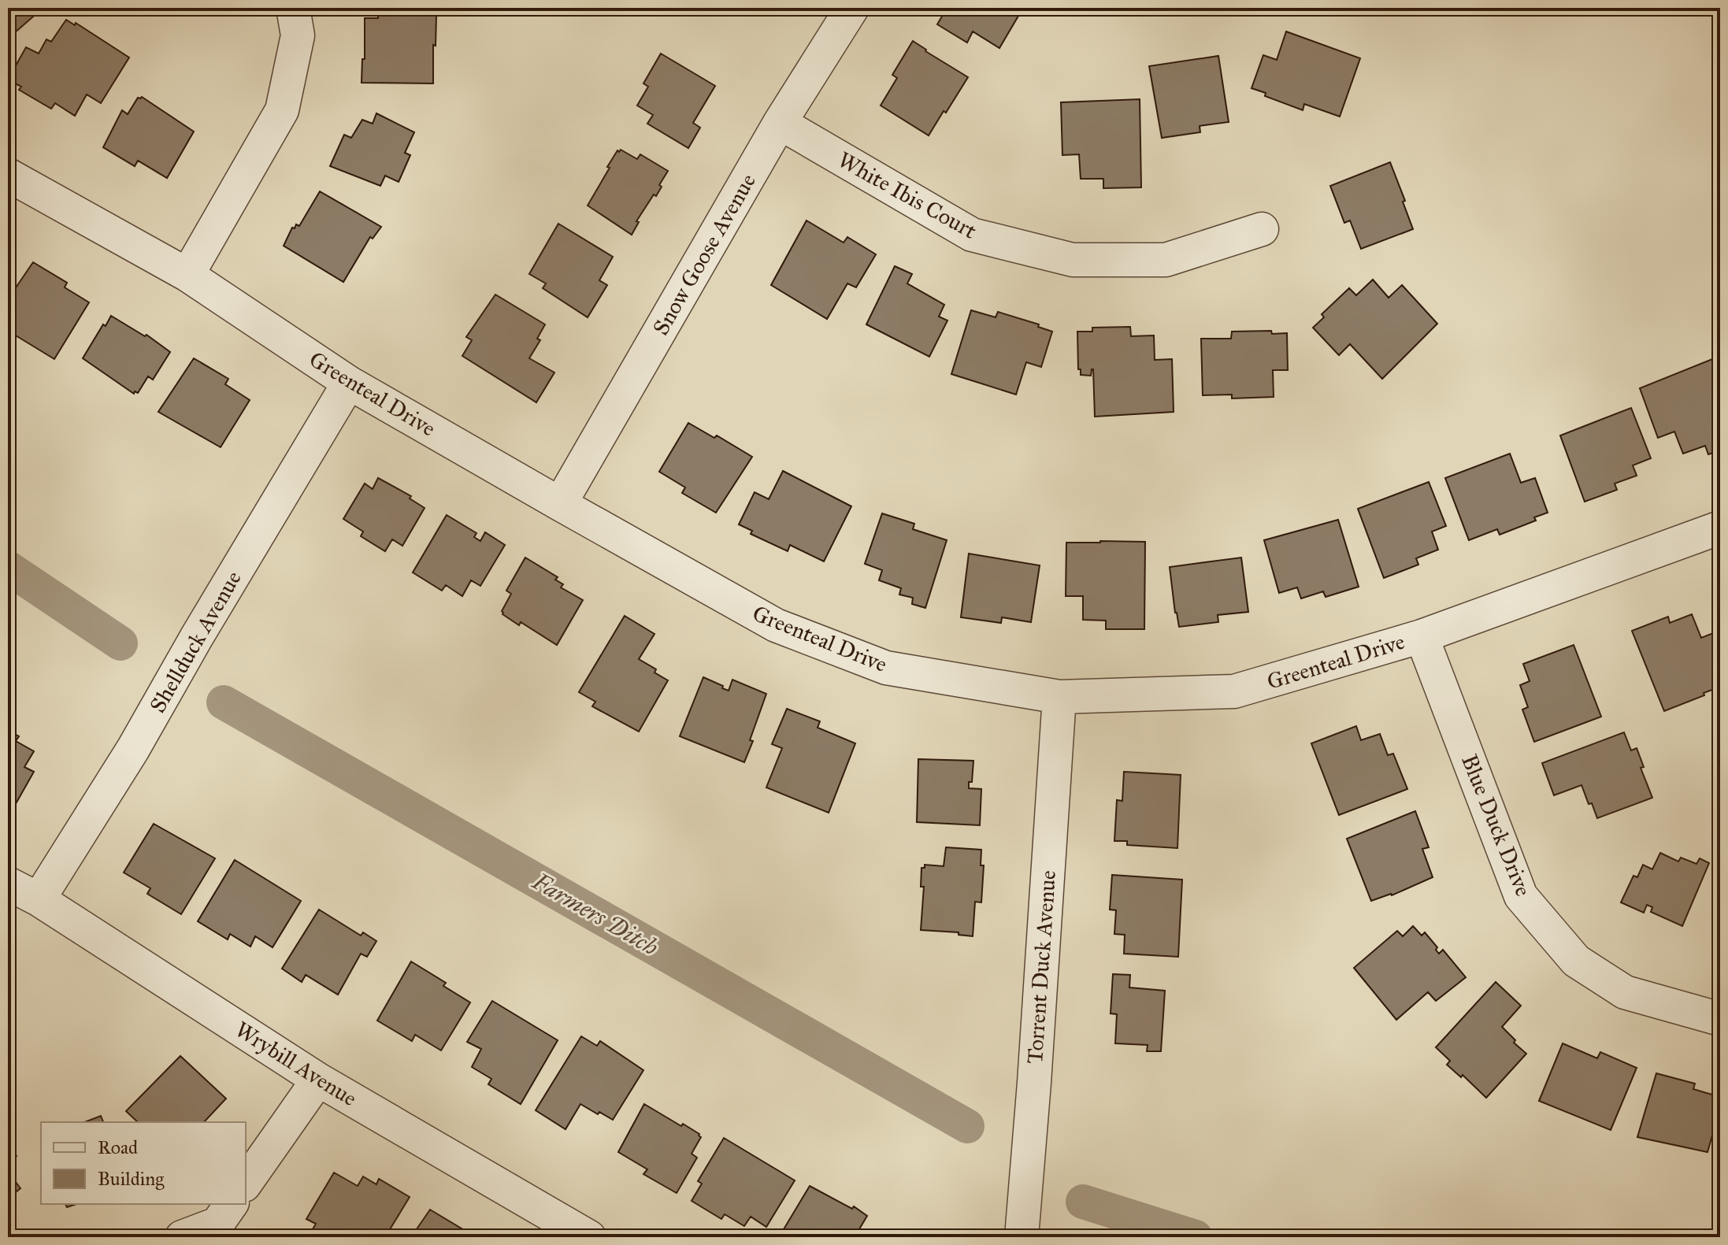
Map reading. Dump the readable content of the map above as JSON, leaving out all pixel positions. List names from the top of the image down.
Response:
{
  "streets": {
    "street": [
      "White Ibis Court",
      "Snow Goose Avenue",
      "Greenteal Drive",
      "Shellduck Avenue",
      "Blue Duck Drive",
      "Torrent Duck Avenue",
      "Wrybill Avenue"
    ]
  },
  "crossings": [
    ["White Ibis Court", "Snow Goose Avenue"],
    ["Snow Goose Avenue", "Greenteal Drive"],
    ["Greenteal Drive", "Shellduck Avenue"],
    ["Greenteal Drive", "Blue Duck Drive"],
    ["Greenteal Drive", "Torrent Duck Avenue"],
    ["Shellduck Avenue", "Wrybill Avenue"]
  ],
  "water": ["Farmers Ditch"],
  "legend": ["Road", "Building"]
}
